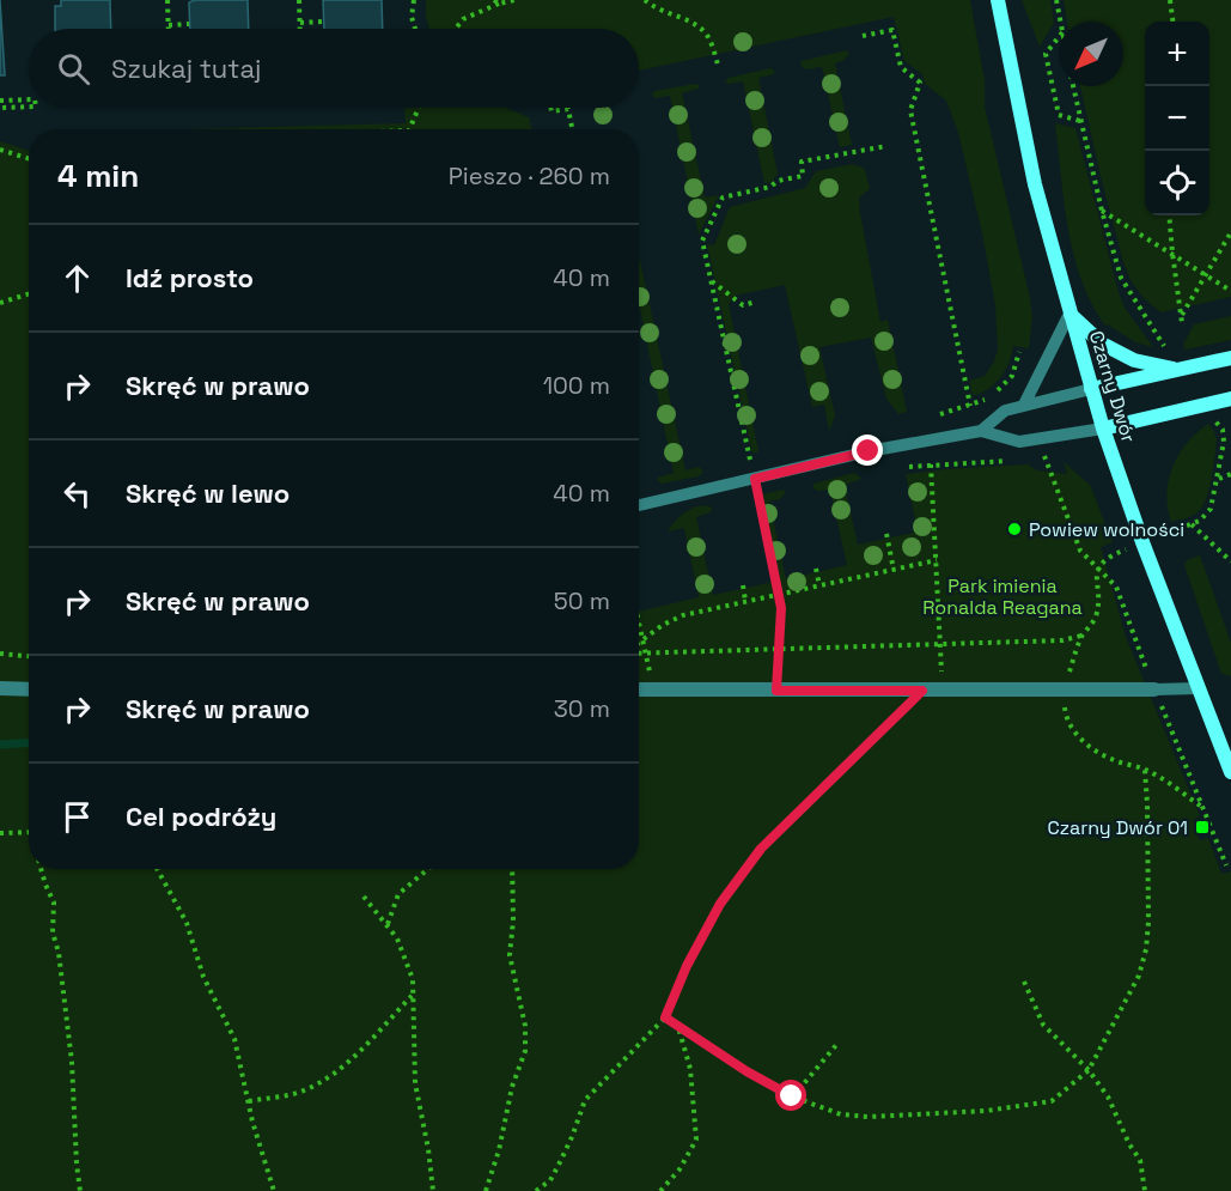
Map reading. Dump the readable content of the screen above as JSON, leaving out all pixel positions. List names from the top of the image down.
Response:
{
  "streets": {
    "main road": ["Czarny Dwór"]
  },
  "parks": ["Park imienia Ronalda Reagana"],
  "places": {
    "other": ["Powiew wolności"],
    "transit": ["Czarny Dwór 01"]
  },
  "north": "bottom left",
  "page": {
    "map_buttons": ["+", "−"],
    "search": "Szukaj tutaj",
    "heading": ["4 min", "Pieszo · 260 m"],
    "list": [
      ["Idź prosto", "40 m"],
      ["Skręć w prawo", "100 m"],
      ["Skręć w lewo", "40 m"],
      ["Skręć w prawo", "50 m"],
      ["Skręć w prawo", "30 m"],
      "Cel podróży"
    ]
  }
}
